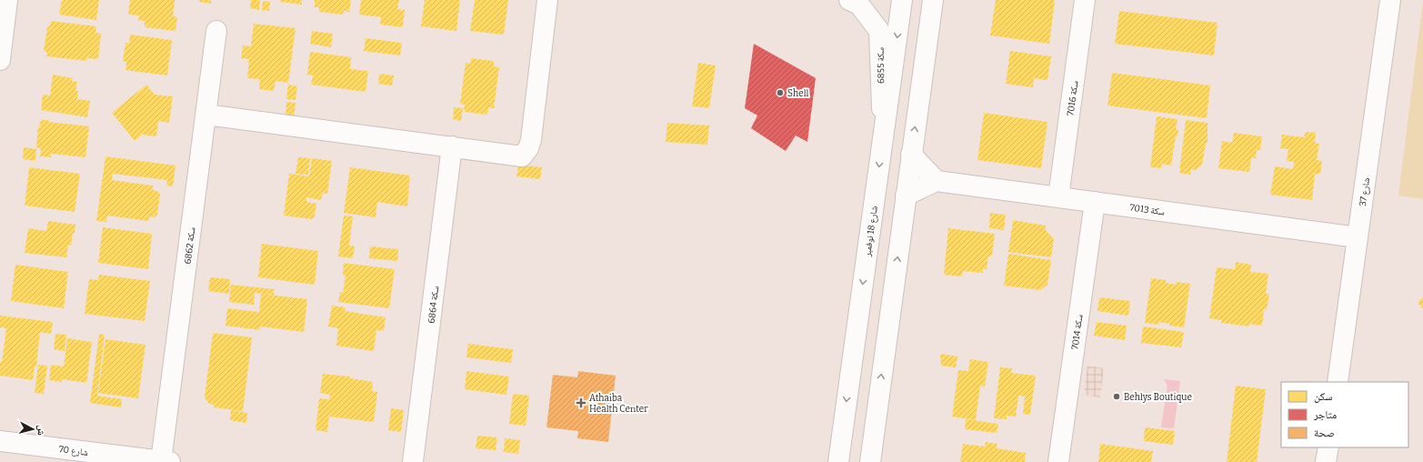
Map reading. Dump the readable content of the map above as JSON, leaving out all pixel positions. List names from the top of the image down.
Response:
{
  "streets": {
    "street": [
      "سكة 6855",
      "سكة 7016",
      "شارع 37",
      "سكة 7013",
      "شارع 18 نوفمبر",
      "سكة 6862",
      "سكة 6864",
      "سكة 7014",
      "شارع 70"
    ]
  },
  "crossings": [
    ["سكة 6855", "شارع 18 نوفمبر"],
    ["سكة 7016", "سكة 7013"],
    ["شارع 37", "سكة 7013"],
    ["سكة 7013", "سكة 7014"],
    ["سكة 6862", "شارع 70"]
  ],
  "places": {
    "other": ["Shell", "Behlys Boutique"],
    "health": ["Athaiba Health Center"]
  },
  "legend": ["سكن", "متاجر", "صحة"],
  "north": "right"
}
